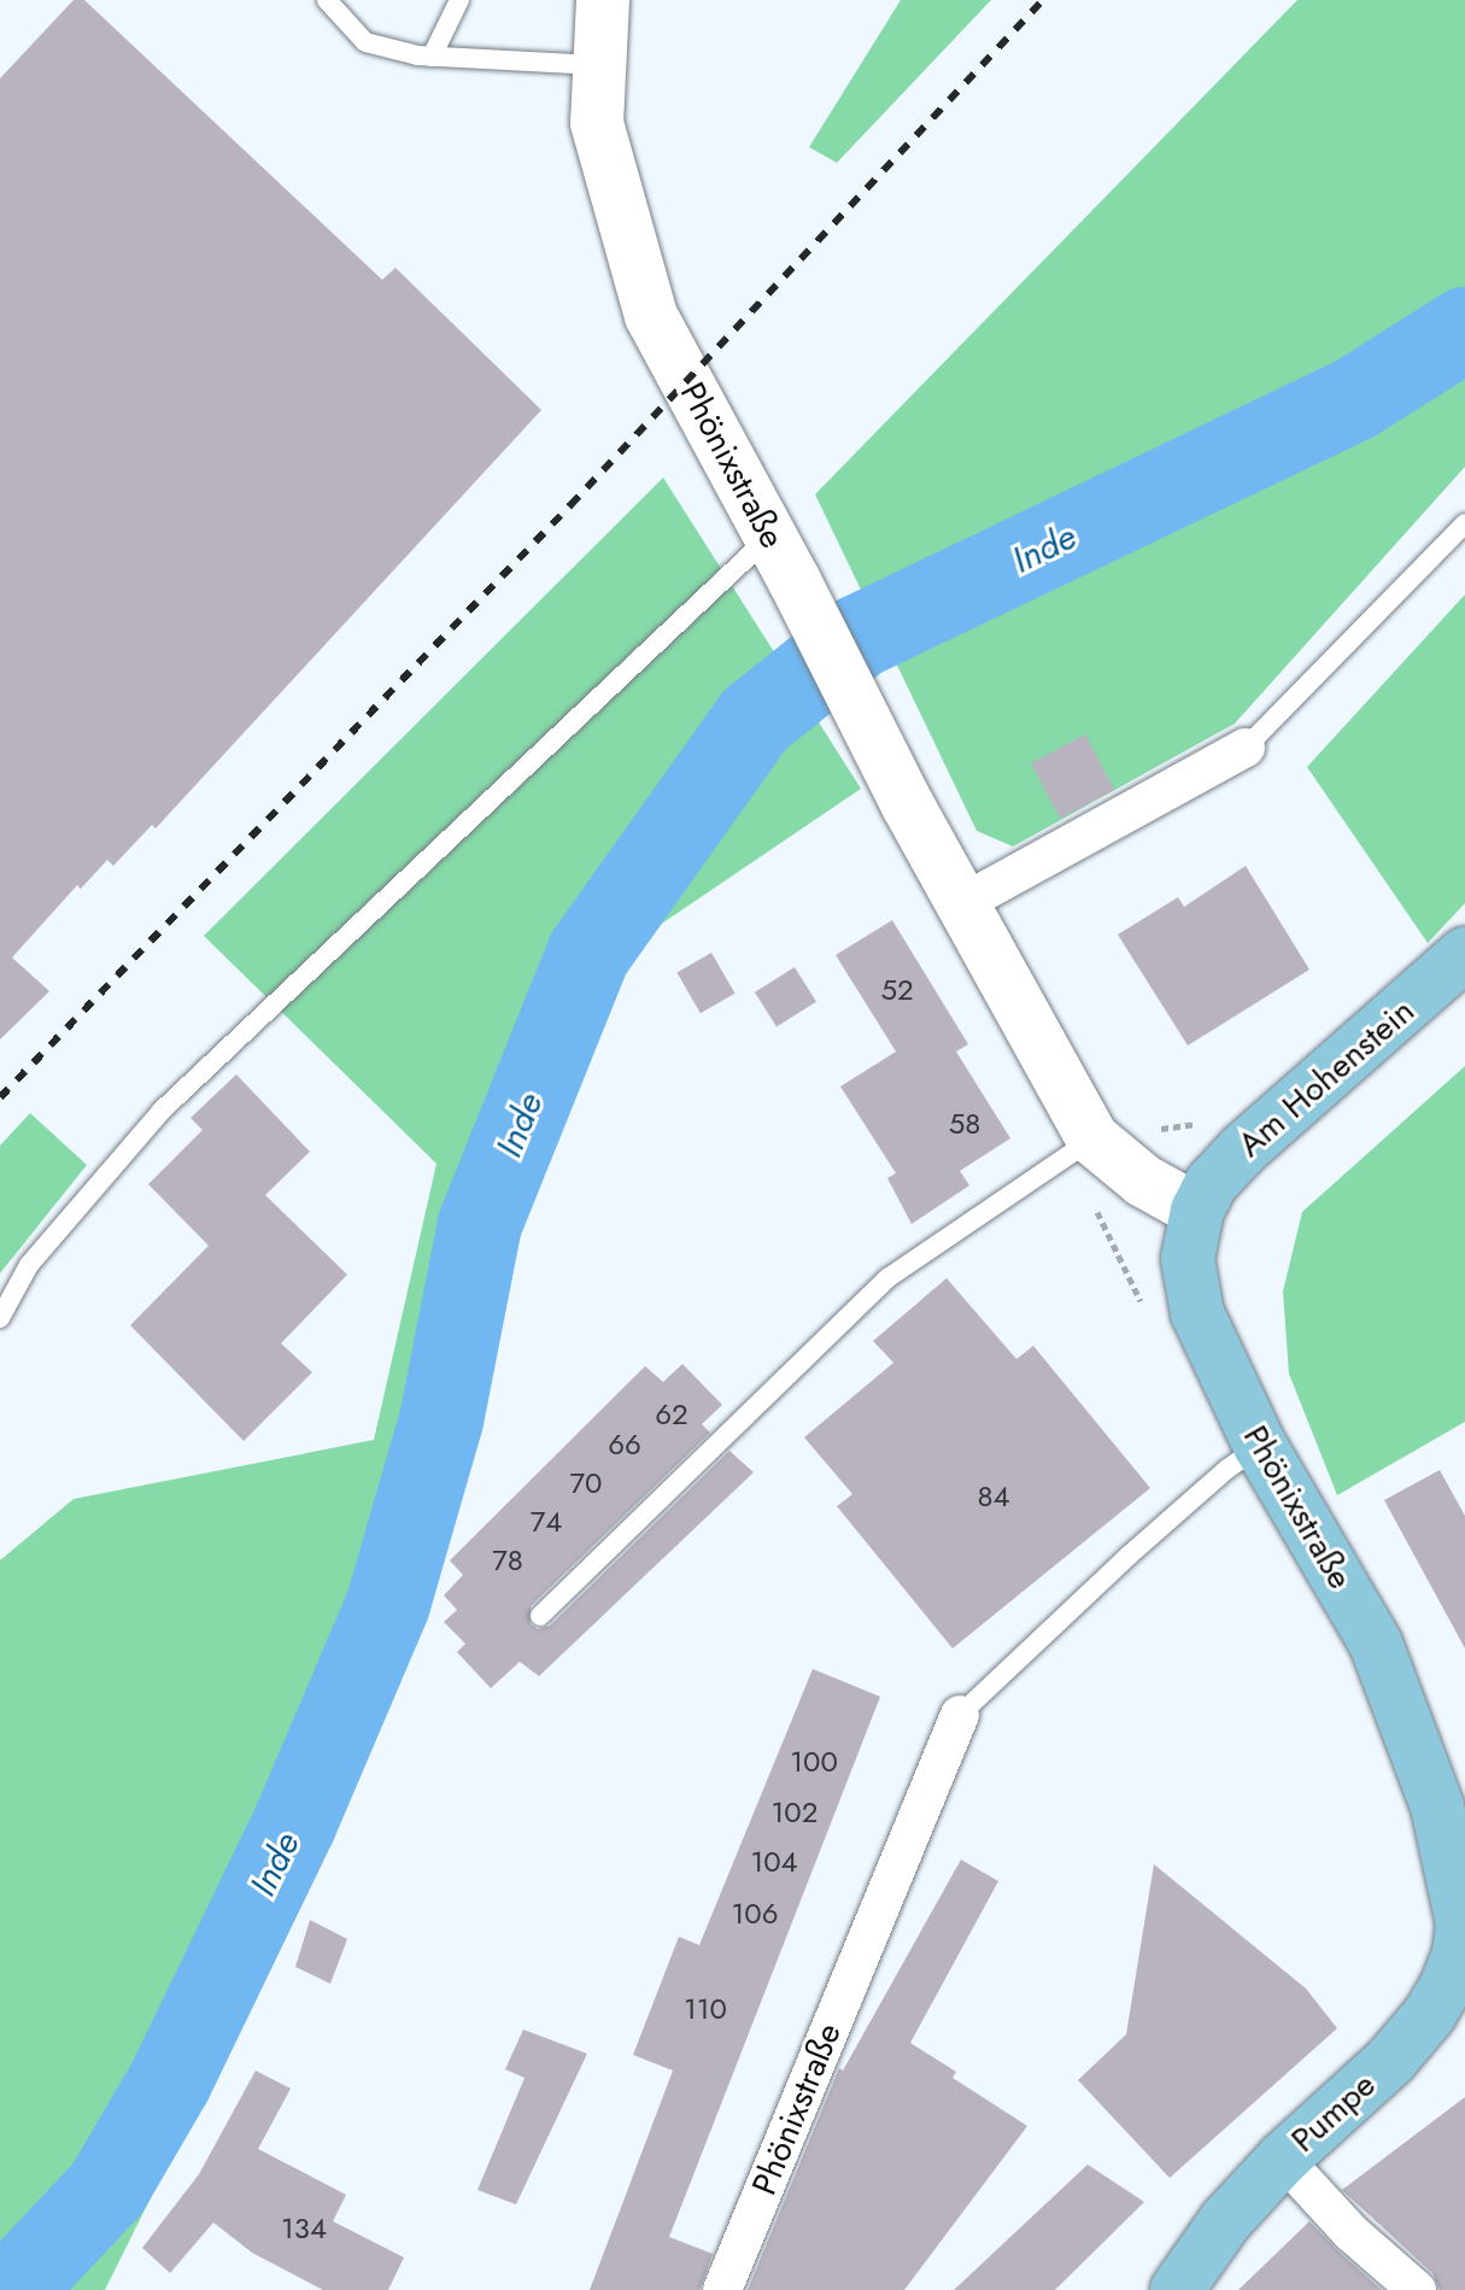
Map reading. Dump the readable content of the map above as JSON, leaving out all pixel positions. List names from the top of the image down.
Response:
{
  "streets": {
    "main road": ["Phönixstraße", "Am Hohenstein", "Pumpe"]
  },
  "crossings": [
    ["Phönixstraße", "Am Hohenstein"],
    ["Phönixstraße", "Pumpe"]
  ],
  "water": ["Inde"],
  "house_numbers": [
    "52",
    "58",
    "62",
    "66",
    "70",
    "84",
    "74",
    "78",
    "100",
    "102",
    "104",
    "106",
    "110",
    "134"
  ]
}
